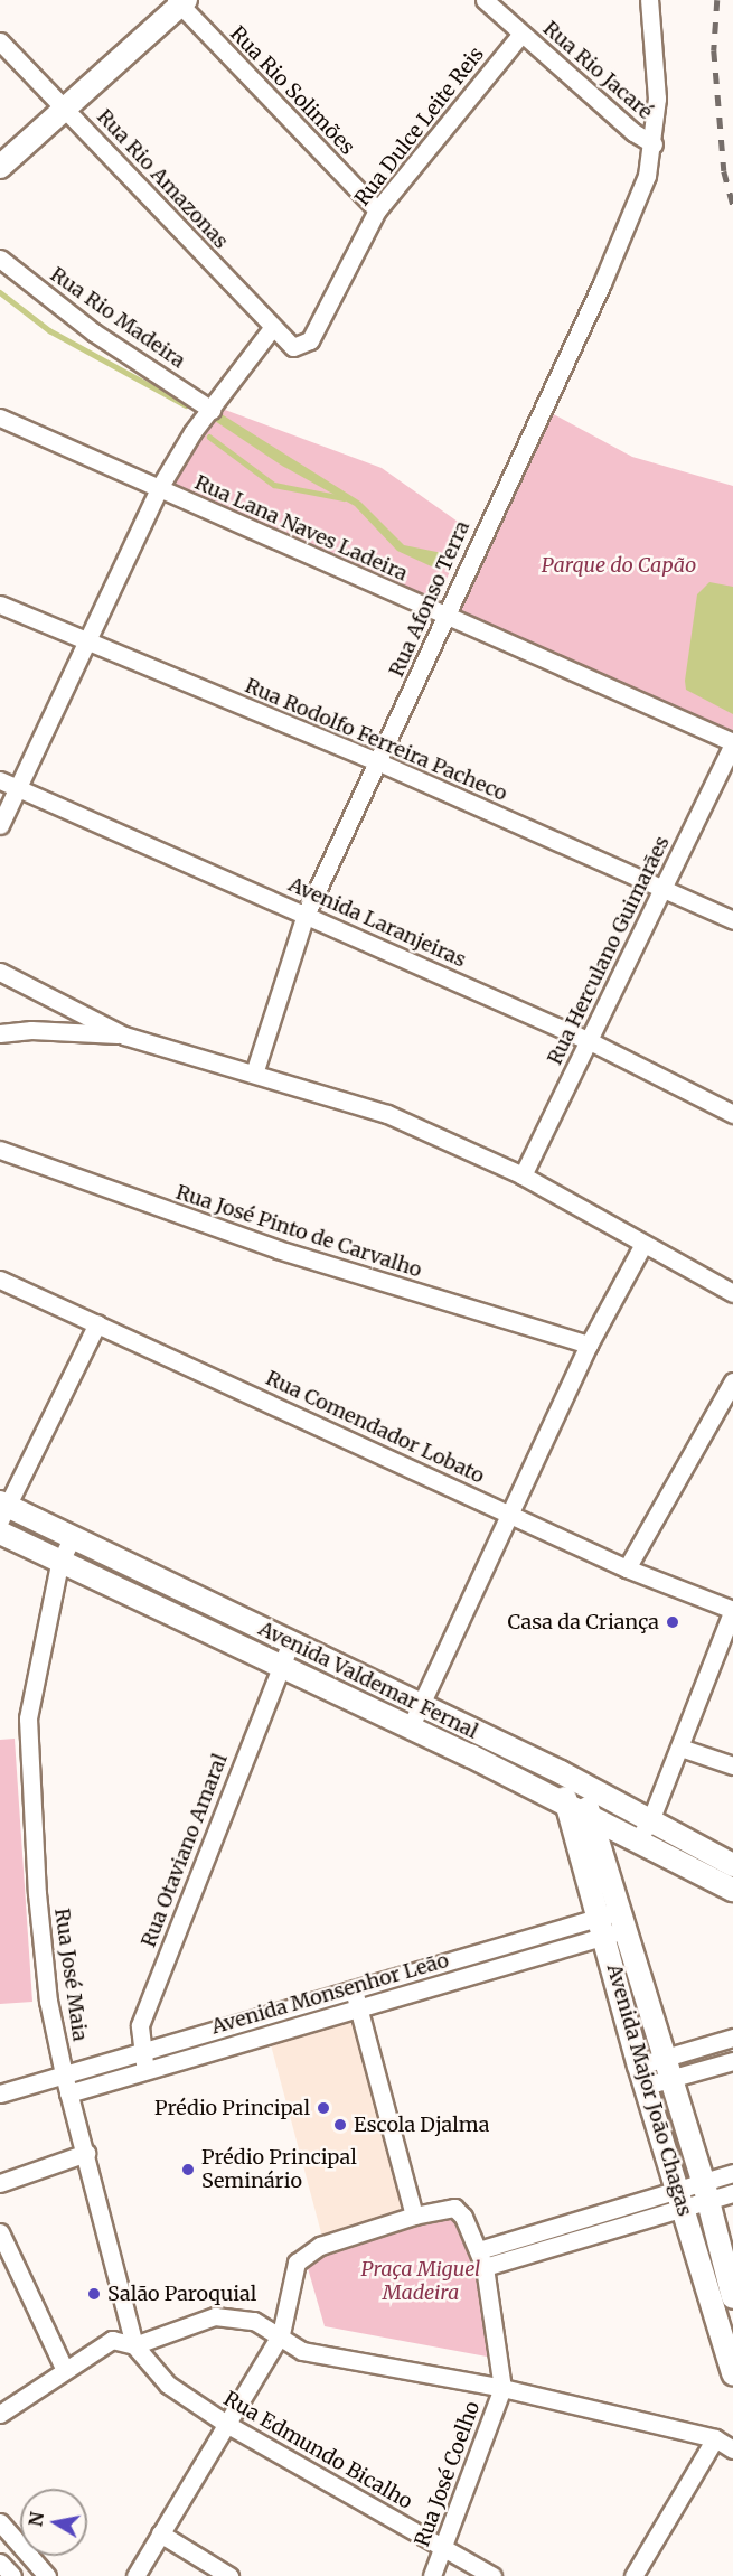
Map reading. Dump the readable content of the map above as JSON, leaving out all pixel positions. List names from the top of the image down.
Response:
{
  "streets": {
    "street": [
      "Rua Rio Jacaré",
      "Rua Rio Solimões",
      "Rua Dulce Leite Reis",
      "Rua Rio Amazonas",
      "Rua Rio Madeira",
      "Rua Lana Naves Ladeira",
      "Rua Afonso Terra",
      "Rua Rodolfo Ferreira Pacheco",
      "Avenida Laranjeiras",
      "Rua Herculano Guimarães",
      "Rua José Pinto de Carvalho",
      "Rua Comendador Lobato",
      "Avenida Valdemar Fernal",
      "Rua Otaviano Amaral",
      "Rua José Maia",
      "Avenida Monsenhor Leão",
      "Avenida Major João Chagas",
      "Rua Edmundo Bicalho",
      "Rua José Coelho"
    ]
  },
  "crossings": [
    ["Rua Rio Jacaré", "Rua Dulce Leite Reis"],
    ["Rua Rio Jacaré", "Rua Afonso Terra"],
    ["Rua Rio Solimões", "Rua Dulce Leite Reis"],
    ["Rua Dulce Leite Reis", "Rua Rio Amazonas"],
    ["Rua Lana Naves Ladeira", "Rua Afonso Terra"],
    ["Rua Lana Naves Ladeira", "Rua Herculano Guimarães"],
    ["Rua Afonso Terra", "Rua Rodolfo Ferreira Pacheco"],
    ["Rua Afonso Terra", "Avenida Laranjeiras"],
    ["Rua Rodolfo Ferreira Pacheco", "Rua Herculano Guimarães"],
    ["Avenida Laranjeiras", "Rua Herculano Guimarães"],
    ["Avenida Valdemar Fernal", "Rua Otaviano Amaral"],
    ["Avenida Valdemar Fernal", "Rua José Maia"],
    ["Avenida Valdemar Fernal", "Avenida Major João Chagas"],
    ["Rua Otaviano Amaral", "Avenida Monsenhor Leão"],
    ["Rua José Maia", "Avenida Monsenhor Leão"],
    ["Rua José Maia", "Rua Edmundo Bicalho"],
    ["Avenida Monsenhor Leão", "Avenida Major João Chagas"],
    ["Rua Edmundo Bicalho", "Rua José Coelho"]
  ],
  "parks": ["Parque do Capão", "Praça Miguel Madeira"],
  "places": [
    "Casa da Criança",
    "Prédio Principal",
    "Escola Djalma",
    "Prédio Principal Seminário",
    "Salão Paroquial"
  ],
  "north": "left"
}
